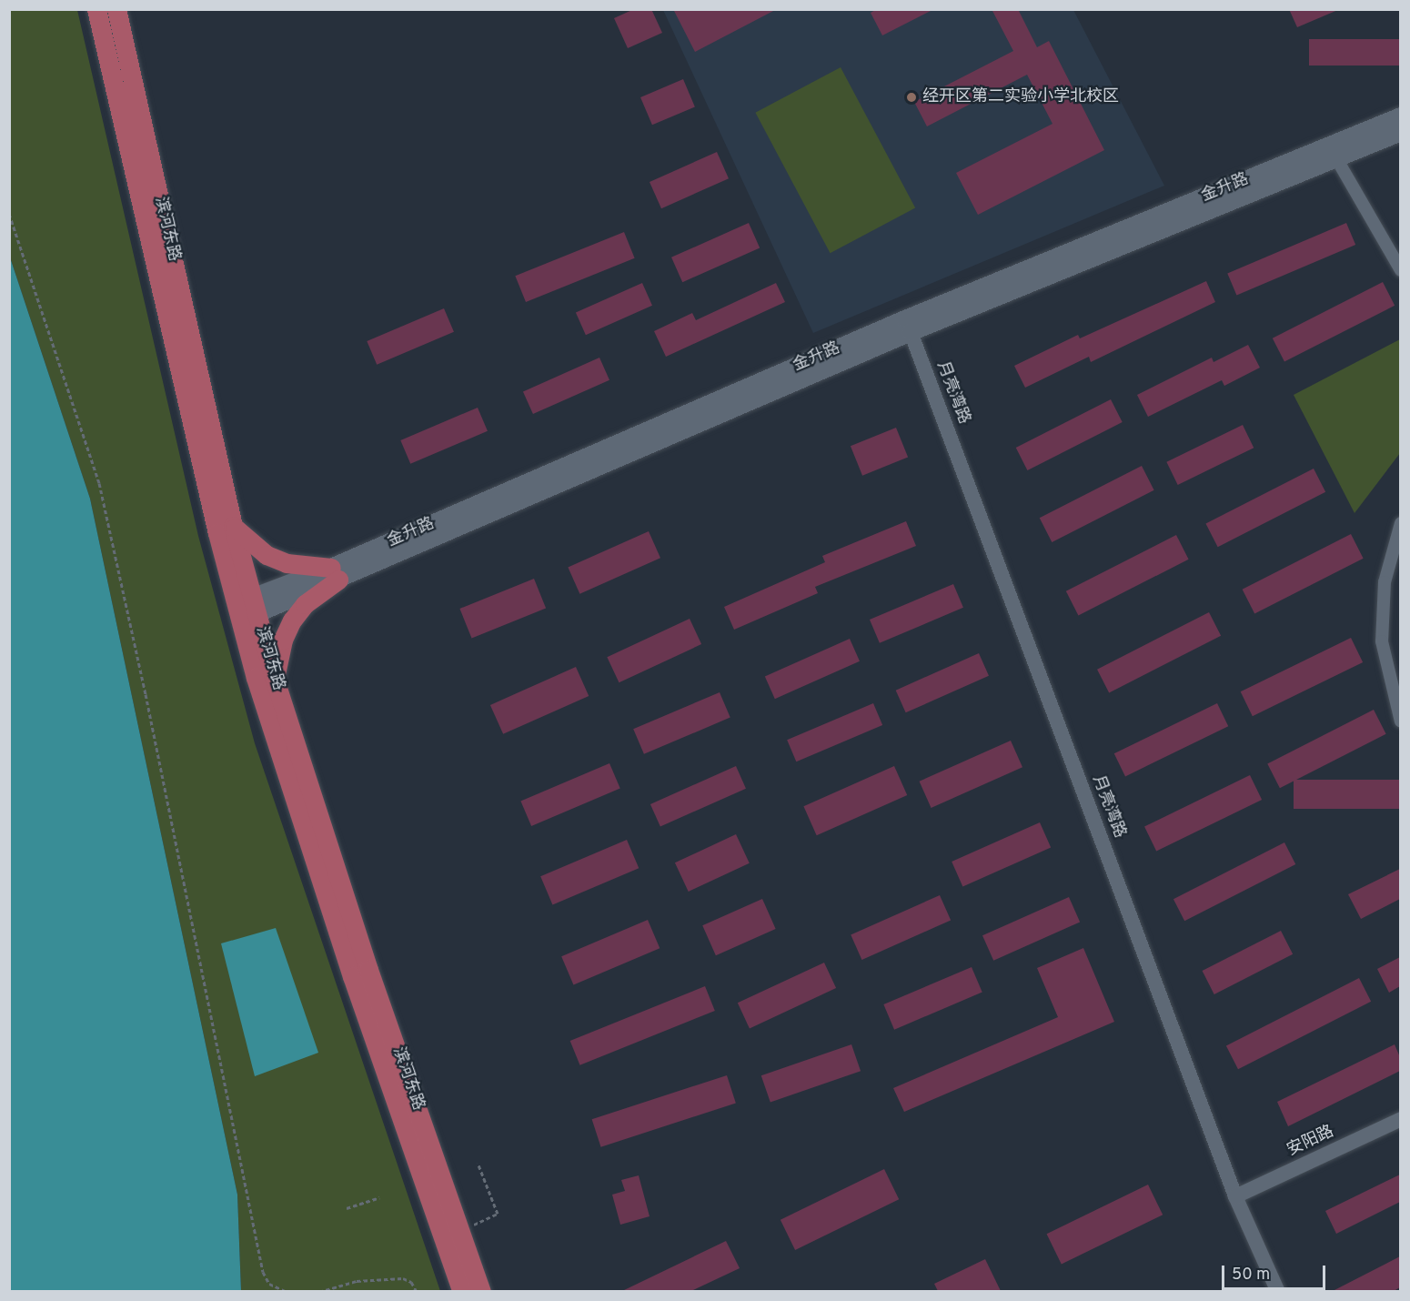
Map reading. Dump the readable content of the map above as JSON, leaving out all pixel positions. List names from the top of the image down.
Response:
{
  "streets": {
    "main road": ["金升路", "滨河东路"],
    "street": ["月亮湾路", "安阳路"]
  },
  "crossings": [
    ["金升路", "滨河东路"],
    ["金升路", "月亮湾路"],
    ["月亮湾路", "安阳路"]
  ],
  "places": ["经开区第二实验小学北校区"],
  "scale_bar": "50 m"
}
